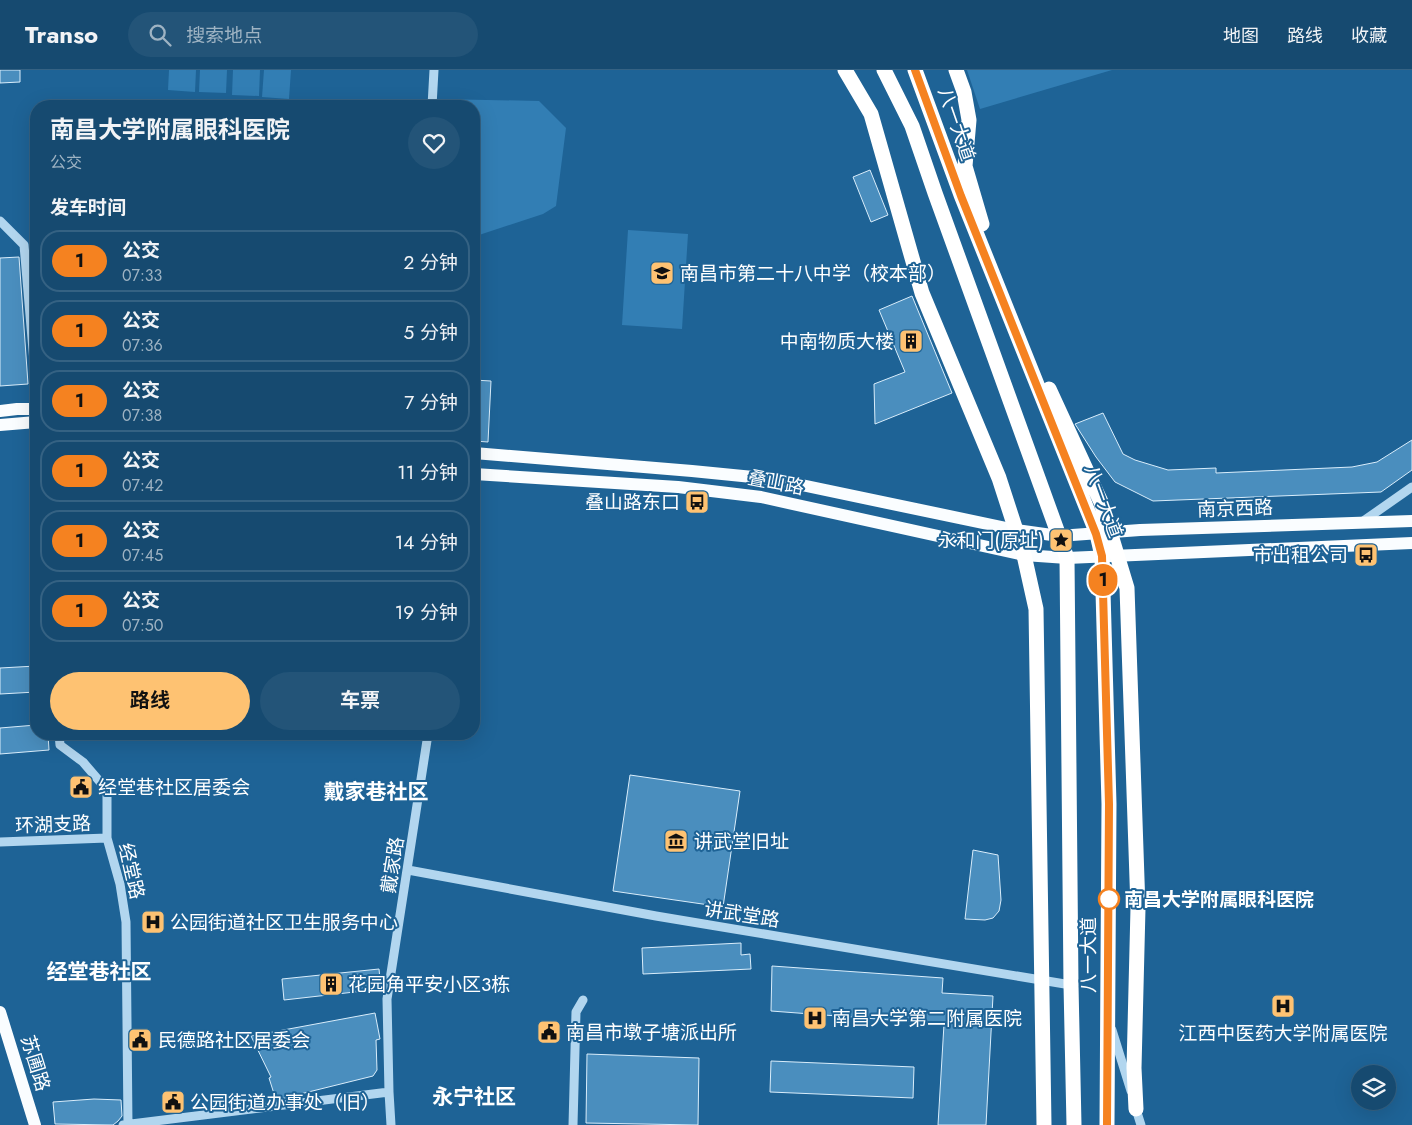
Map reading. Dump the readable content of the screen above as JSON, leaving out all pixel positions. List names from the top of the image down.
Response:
{
  "streets": {
    "highway": ["八一大道"],
    "main road": ["叠山路", "南京西路", "苏圃路"],
    "street": [
      "环湖支路",
      "戴家路",
      "经堂路",
      "讲武堂路"
    ]
  },
  "crossings": [
    ["八一大道", "叠山路"],
    ["八一大道", "南京西路"],
    ["八一大道", "讲武堂路"],
    ["叠山路", "南京西路"],
    ["环湖支路", "经堂路"],
    ["戴家路", "讲武堂路"]
  ],
  "districts": ["戴家巷社区", "经堂巷社区", "永宁社区"],
  "places": {
    "school or university": ["南昌市第二十八中学（校本部）"],
    "building": ["中南物质大楼", "花园角平安小区3栋"],
    "bus stop": ["叠山路东口", "市出租公司"],
    "place": ["永和门(原址)"],
    "public building": [
      "经堂巷社区居委会",
      "南昌市墩子塘派出所",
      "民德路社区居委会",
      "公园街道办事处（旧）"
    ],
    "museum": ["讲武堂旧址"],
    "other": ["南昌大学附属眼科医院"],
    "hospital": ["公园街道社区卫生服务中心", "江西中医药大学附属医院", "南昌大学第二附属医院"]
  },
  "lines": ["bus line 1"],
  "page": {
    "header": "Transo",
    "search": "搜索地点",
    "nav": ["地图", "路线", "收藏"],
    "on_map": "1",
    "heading": [
      ["南昌大学附属眼科医院", "公交"],
      "发车时间"
    ],
    "list": [
      {
        "mark": "1",
        "name": "公交",
        "note": "07:33",
        "value": "2 分钟"
      },
      {
        "mark": "1",
        "name": "公交",
        "note": "07:36",
        "value": "5 分钟"
      },
      {
        "mark": "1",
        "name": "公交",
        "note": "07:38",
        "value": "7 分钟"
      },
      {
        "mark": "1",
        "name": "公交",
        "note": "07:42",
        "value": "11 分钟"
      },
      {
        "mark": "1",
        "name": "公交",
        "note": "07:45",
        "value": "14 分钟"
      },
      {
        "mark": "1",
        "name": "公交",
        "note": "07:50",
        "value": "19 分钟"
      }
    ],
    "buttons": ["路线", "车票"]
  }
}
